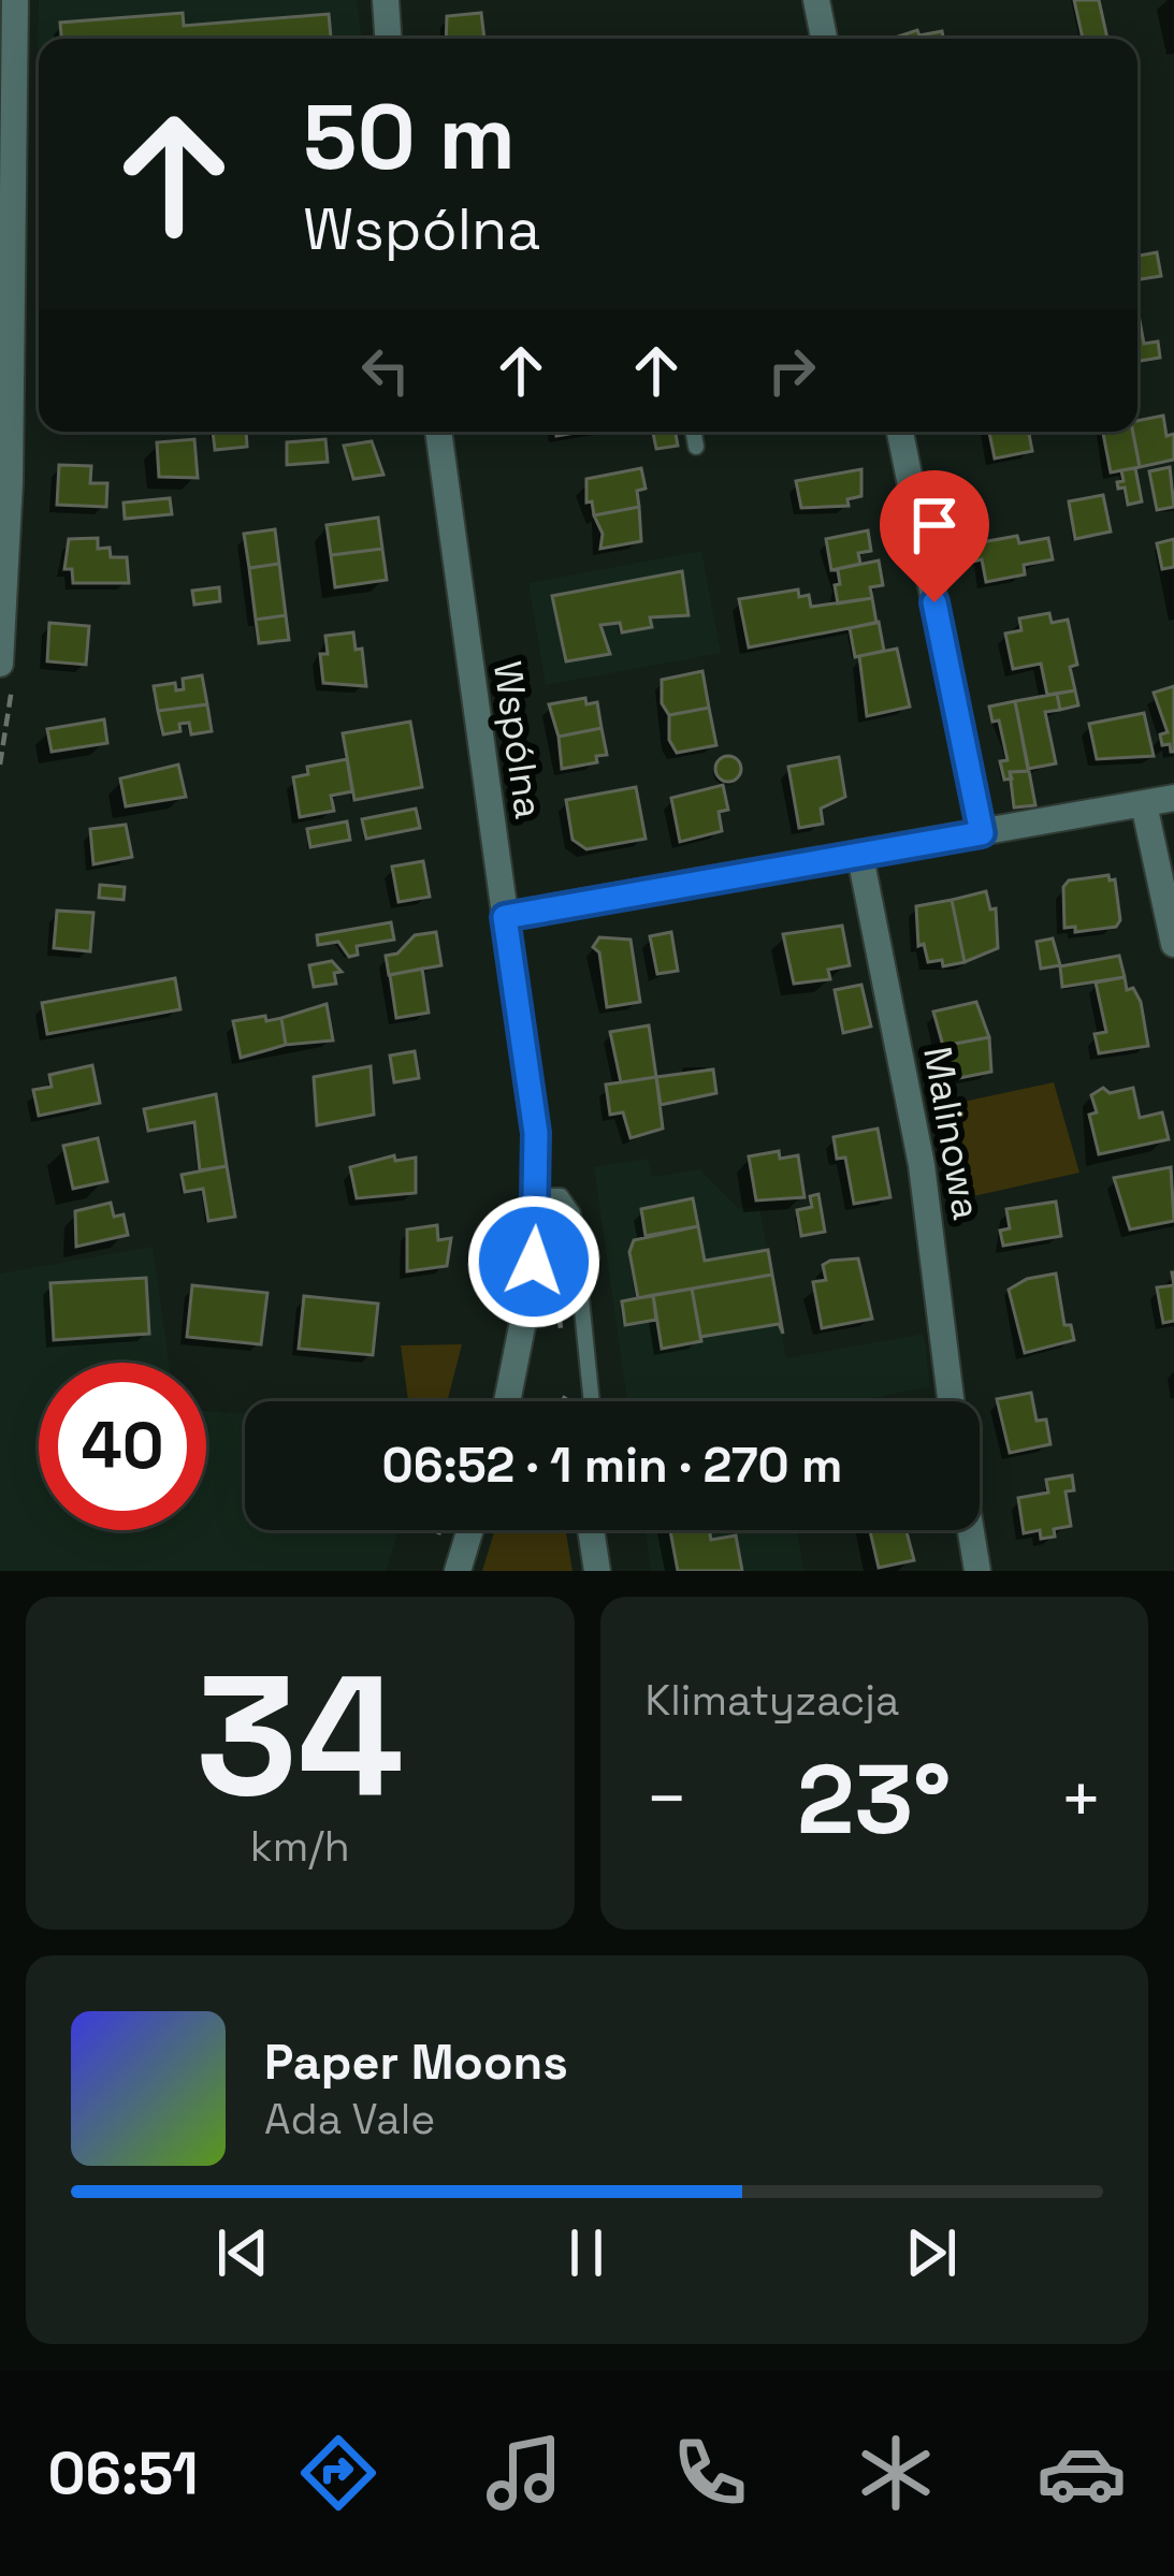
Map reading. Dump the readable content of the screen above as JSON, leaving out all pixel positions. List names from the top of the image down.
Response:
{
  "streets": {
    "street": ["Wspólna", "Malinowa"]
  },
  "page": {
    "turn": ["50 m", "Wspólna"],
    "limit": "40",
    "trip": "06:52 · 1 min · 270 m",
    "tile": [
      ["34", "km/h"],
      "Klimatyzacja"
    ],
    "heat": ["−", "23°", "+"],
    "song": ["Paper Moons", "Ada Vale"],
    "tabs": "06:51"
  }
}
